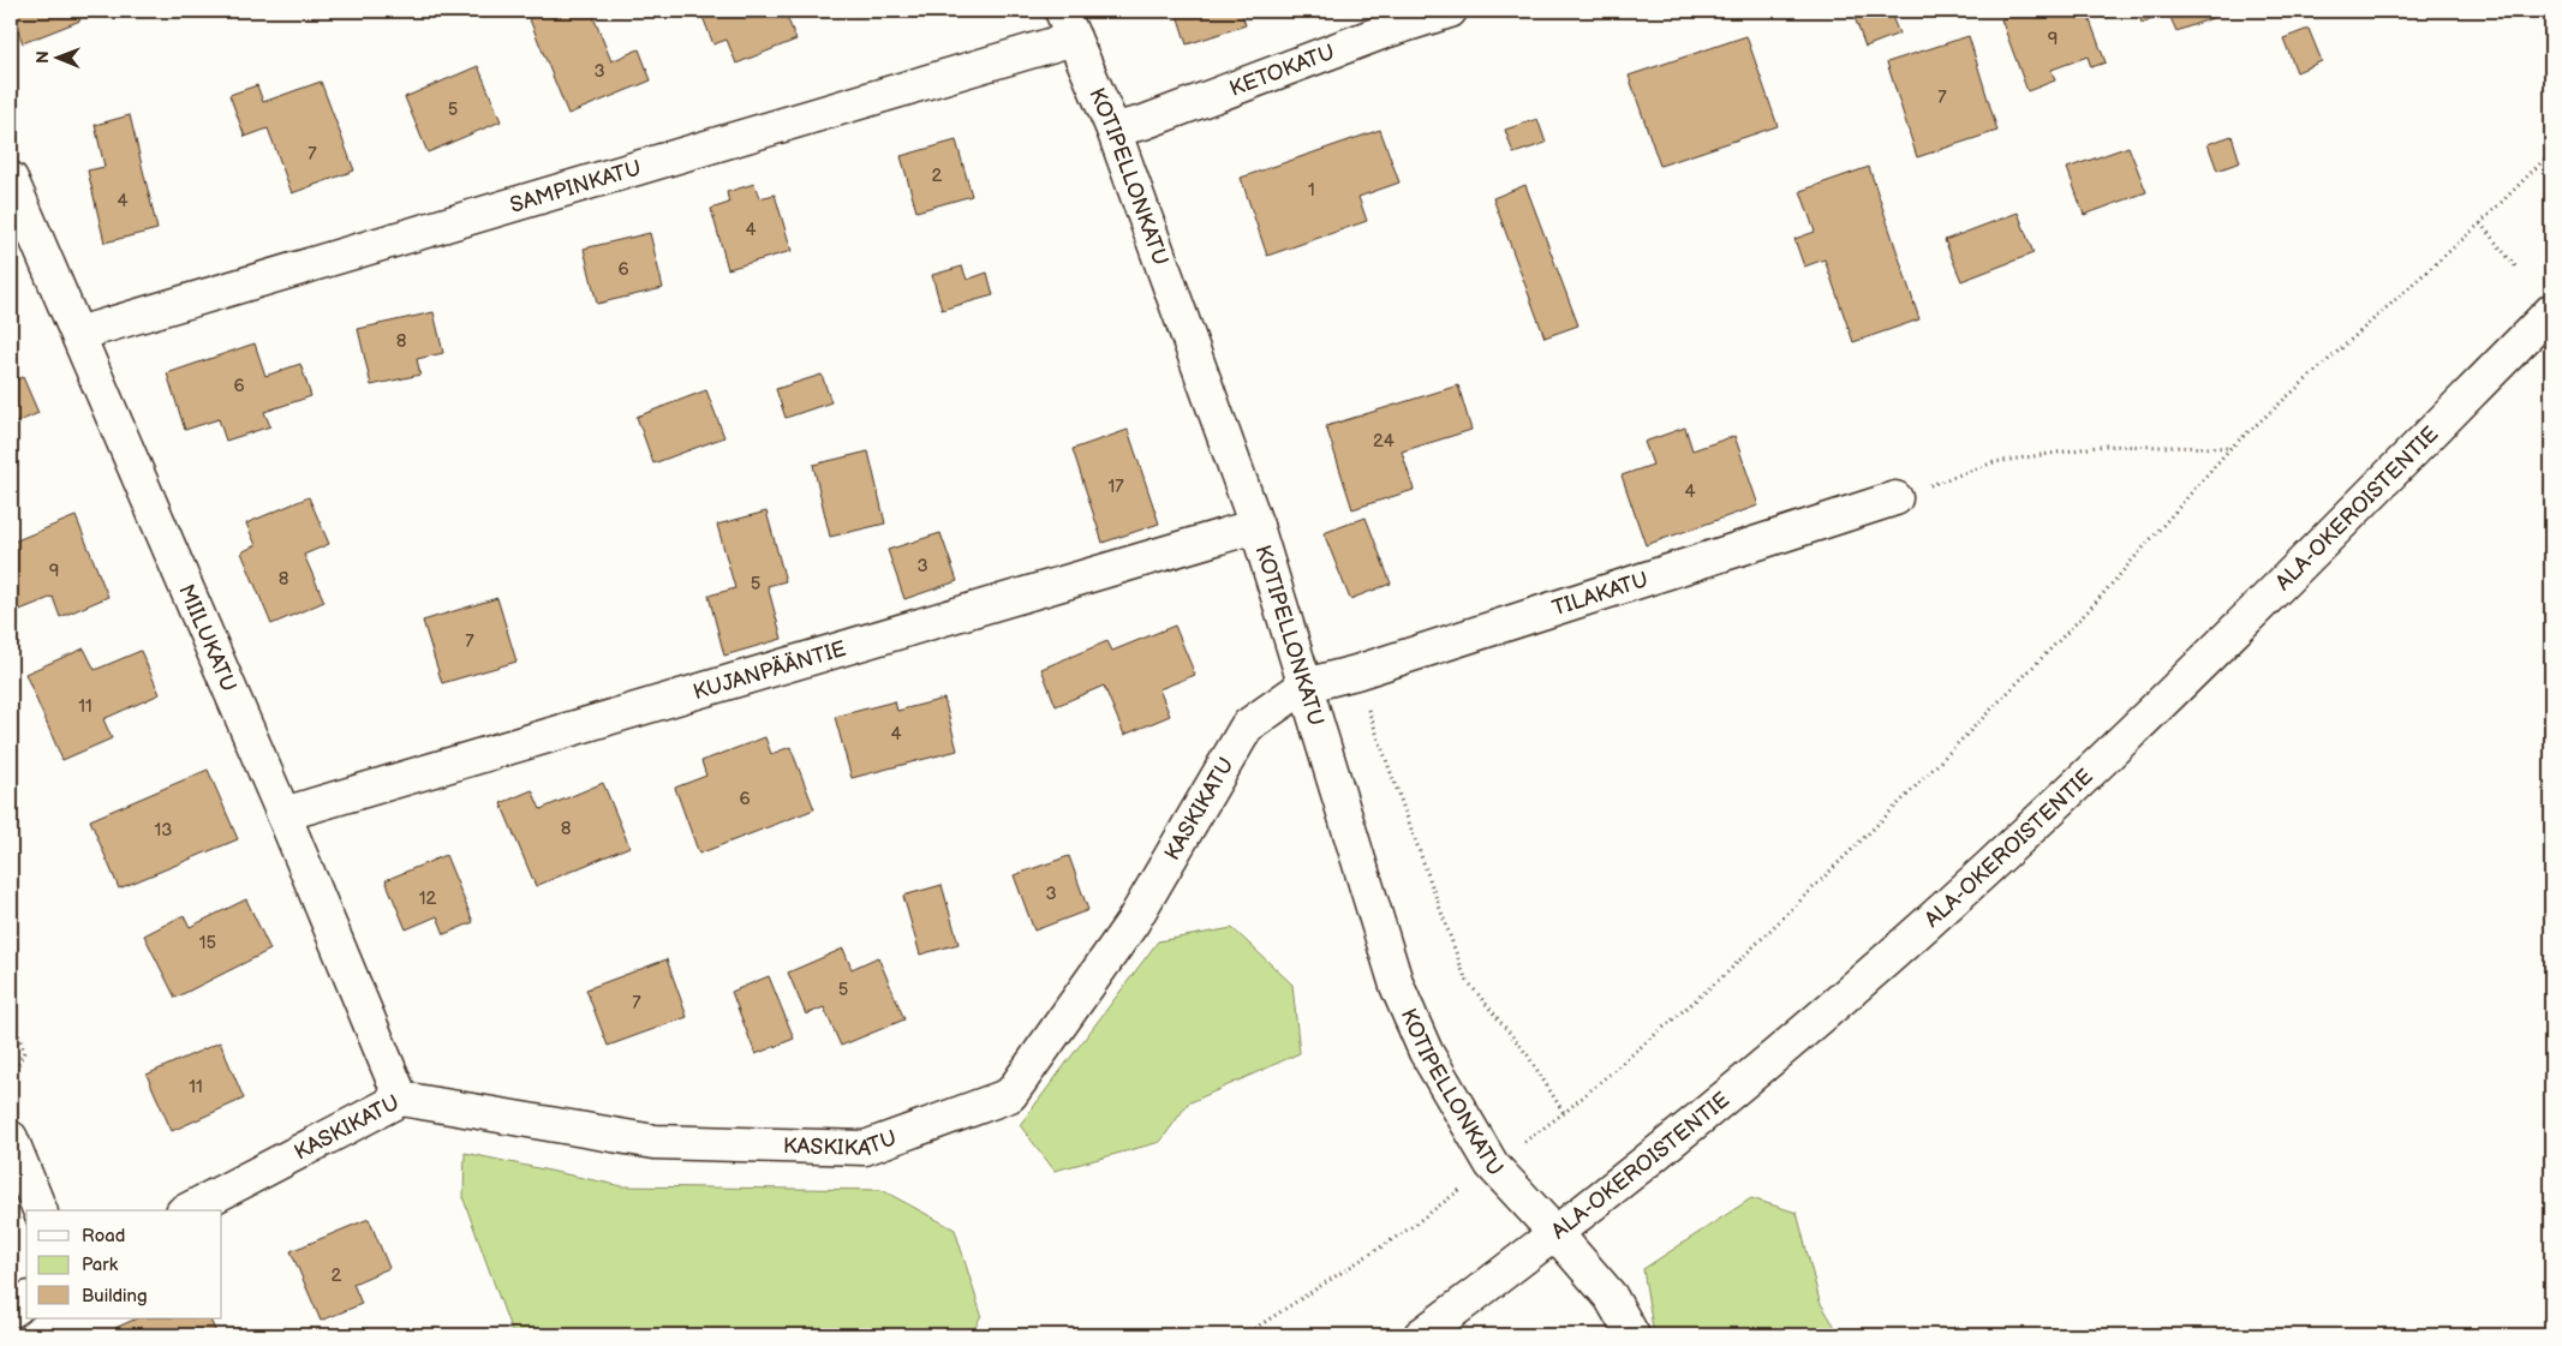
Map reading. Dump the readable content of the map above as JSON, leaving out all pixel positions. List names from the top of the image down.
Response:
{
  "streets": {
    "street": [
      "KETOKATU",
      "KOTIPELLONKATU",
      "SAMPINKATU",
      "ALA-OKEROISTENTIE",
      "TILAKATU",
      "MIILUKATU",
      "KUJANPÄÄNTIE",
      "KASKIKATU"
    ]
  },
  "crossings": [
    ["KETOKATU", "KOTIPELLONKATU"],
    ["KOTIPELLONKATU", "SAMPINKATU"],
    ["KOTIPELLONKATU", "ALA-OKEROISTENTIE"],
    ["KOTIPELLONKATU", "TILAKATU"],
    ["KOTIPELLONKATU", "KUJANPÄÄNTIE"],
    ["KOTIPELLONKATU", "KASKIKATU"],
    ["SAMPINKATU", "MIILUKATU"],
    ["TILAKATU", "KASKIKATU"],
    ["MIILUKATU", "KUJANPÄÄNTIE"],
    ["MIILUKATU", "KASKIKATU"]
  ],
  "house_numbers": [
    "9",
    "3",
    "7",
    "5",
    "7",
    "2",
    "1",
    "4",
    "4",
    "6",
    "8",
    "6",
    "24",
    "17",
    "4",
    "3",
    "9",
    "8",
    "5",
    "7",
    "11",
    "4",
    "6",
    "8",
    "13",
    "3",
    "12",
    "15",
    "5",
    "7",
    "11",
    "2"
  ],
  "legend": ["Road", "Park", "Building"],
  "north": "left"
}
